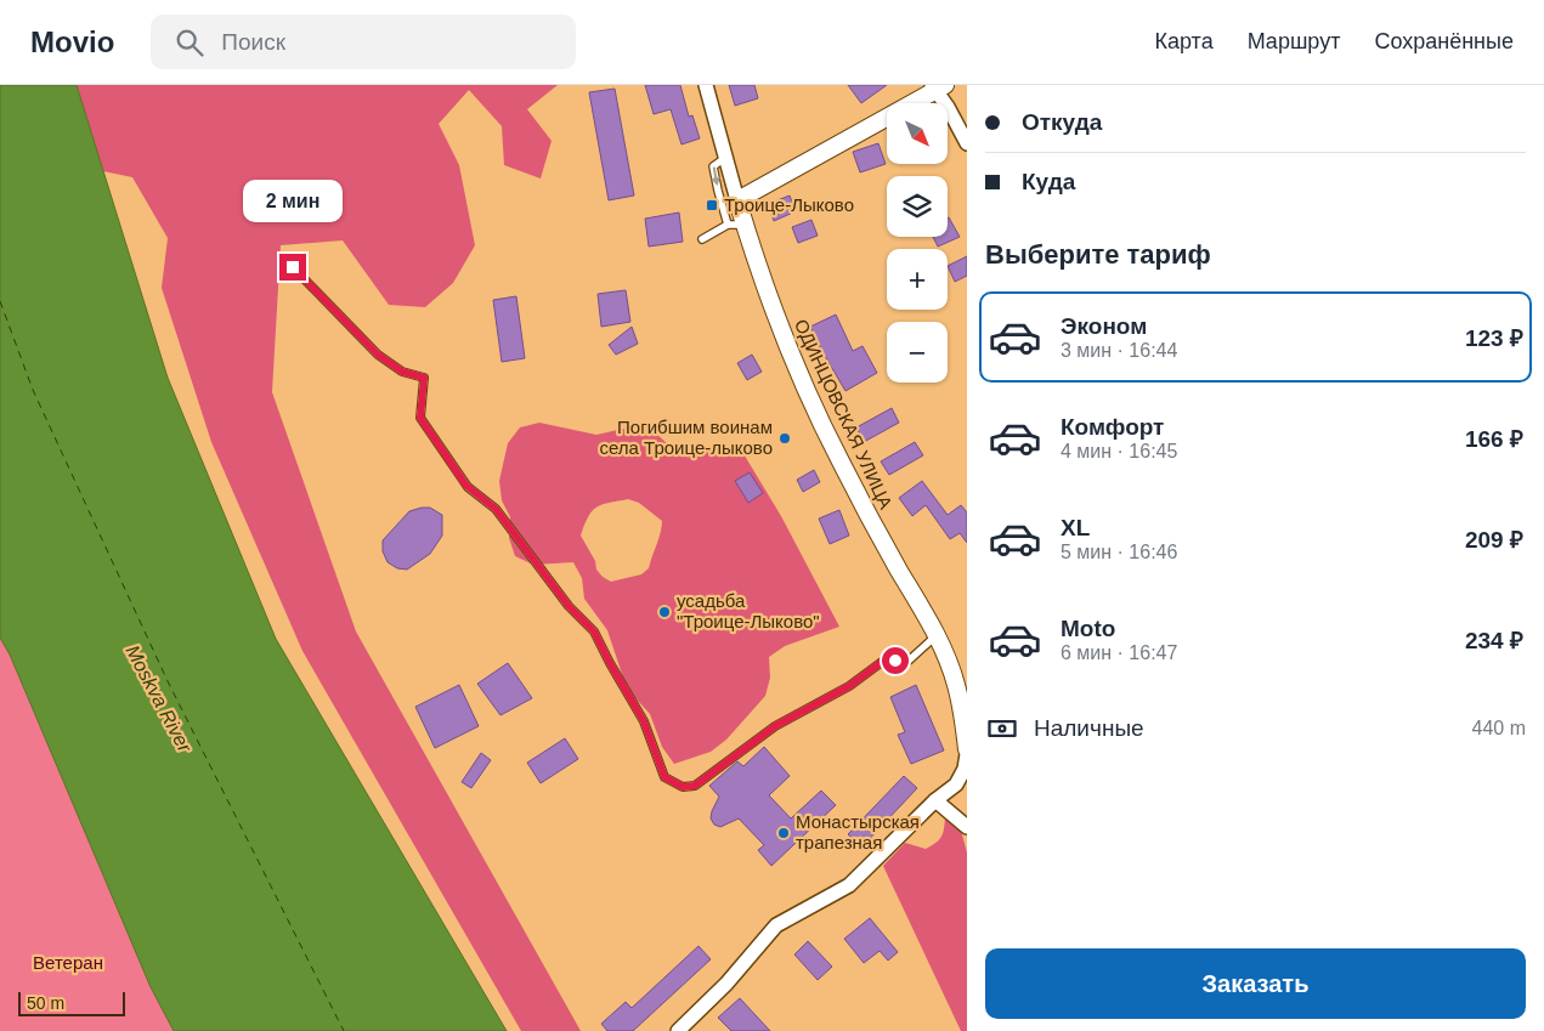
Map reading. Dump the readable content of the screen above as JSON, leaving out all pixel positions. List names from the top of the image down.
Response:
{
  "streets": {
    "street": ["ОДИНЦОВСКАЯ УЛИЦА"]
  },
  "water": ["Moskva River"],
  "parks": ["Ветеран"],
  "places": {
    "transit": ["Троице-Лыково"],
    "other": ["Погибшим воинам села Троице-лыково", "усадьба \"Троице-Лыково\"", "Монастырская трапезная"]
  },
  "scale_bar": "50 m",
  "north": "bottom right",
  "page": {
    "header": "Movio",
    "search": "Поиск",
    "nav": ["Карта", "Маршрут", "Сохранённые"],
    "banner": ["Откуда", "Куда"],
    "map_buttons": ["+", "−"],
    "bubble": "2 мин",
    "heading": "Выберите тариф",
    "list": [
      {
        "name": "Эконом",
        "note": "3 мин · 16:44",
        "value": "123 ₽"
      },
      {
        "name": "Комфорт",
        "note": "4 мин · 16:45",
        "value": "166 ₽"
      },
      {
        "name": "XL",
        "note": "5 мин · 16:46",
        "value": "209 ₽"
      },
      {
        "name": "Moto",
        "note": "6 мин · 16:47",
        "value": "234 ₽"
      }
    ],
    "pay": ["Наличные", "440 m"],
    "buttons": "Заказать",
    "scale": "50 m"
  }
}
